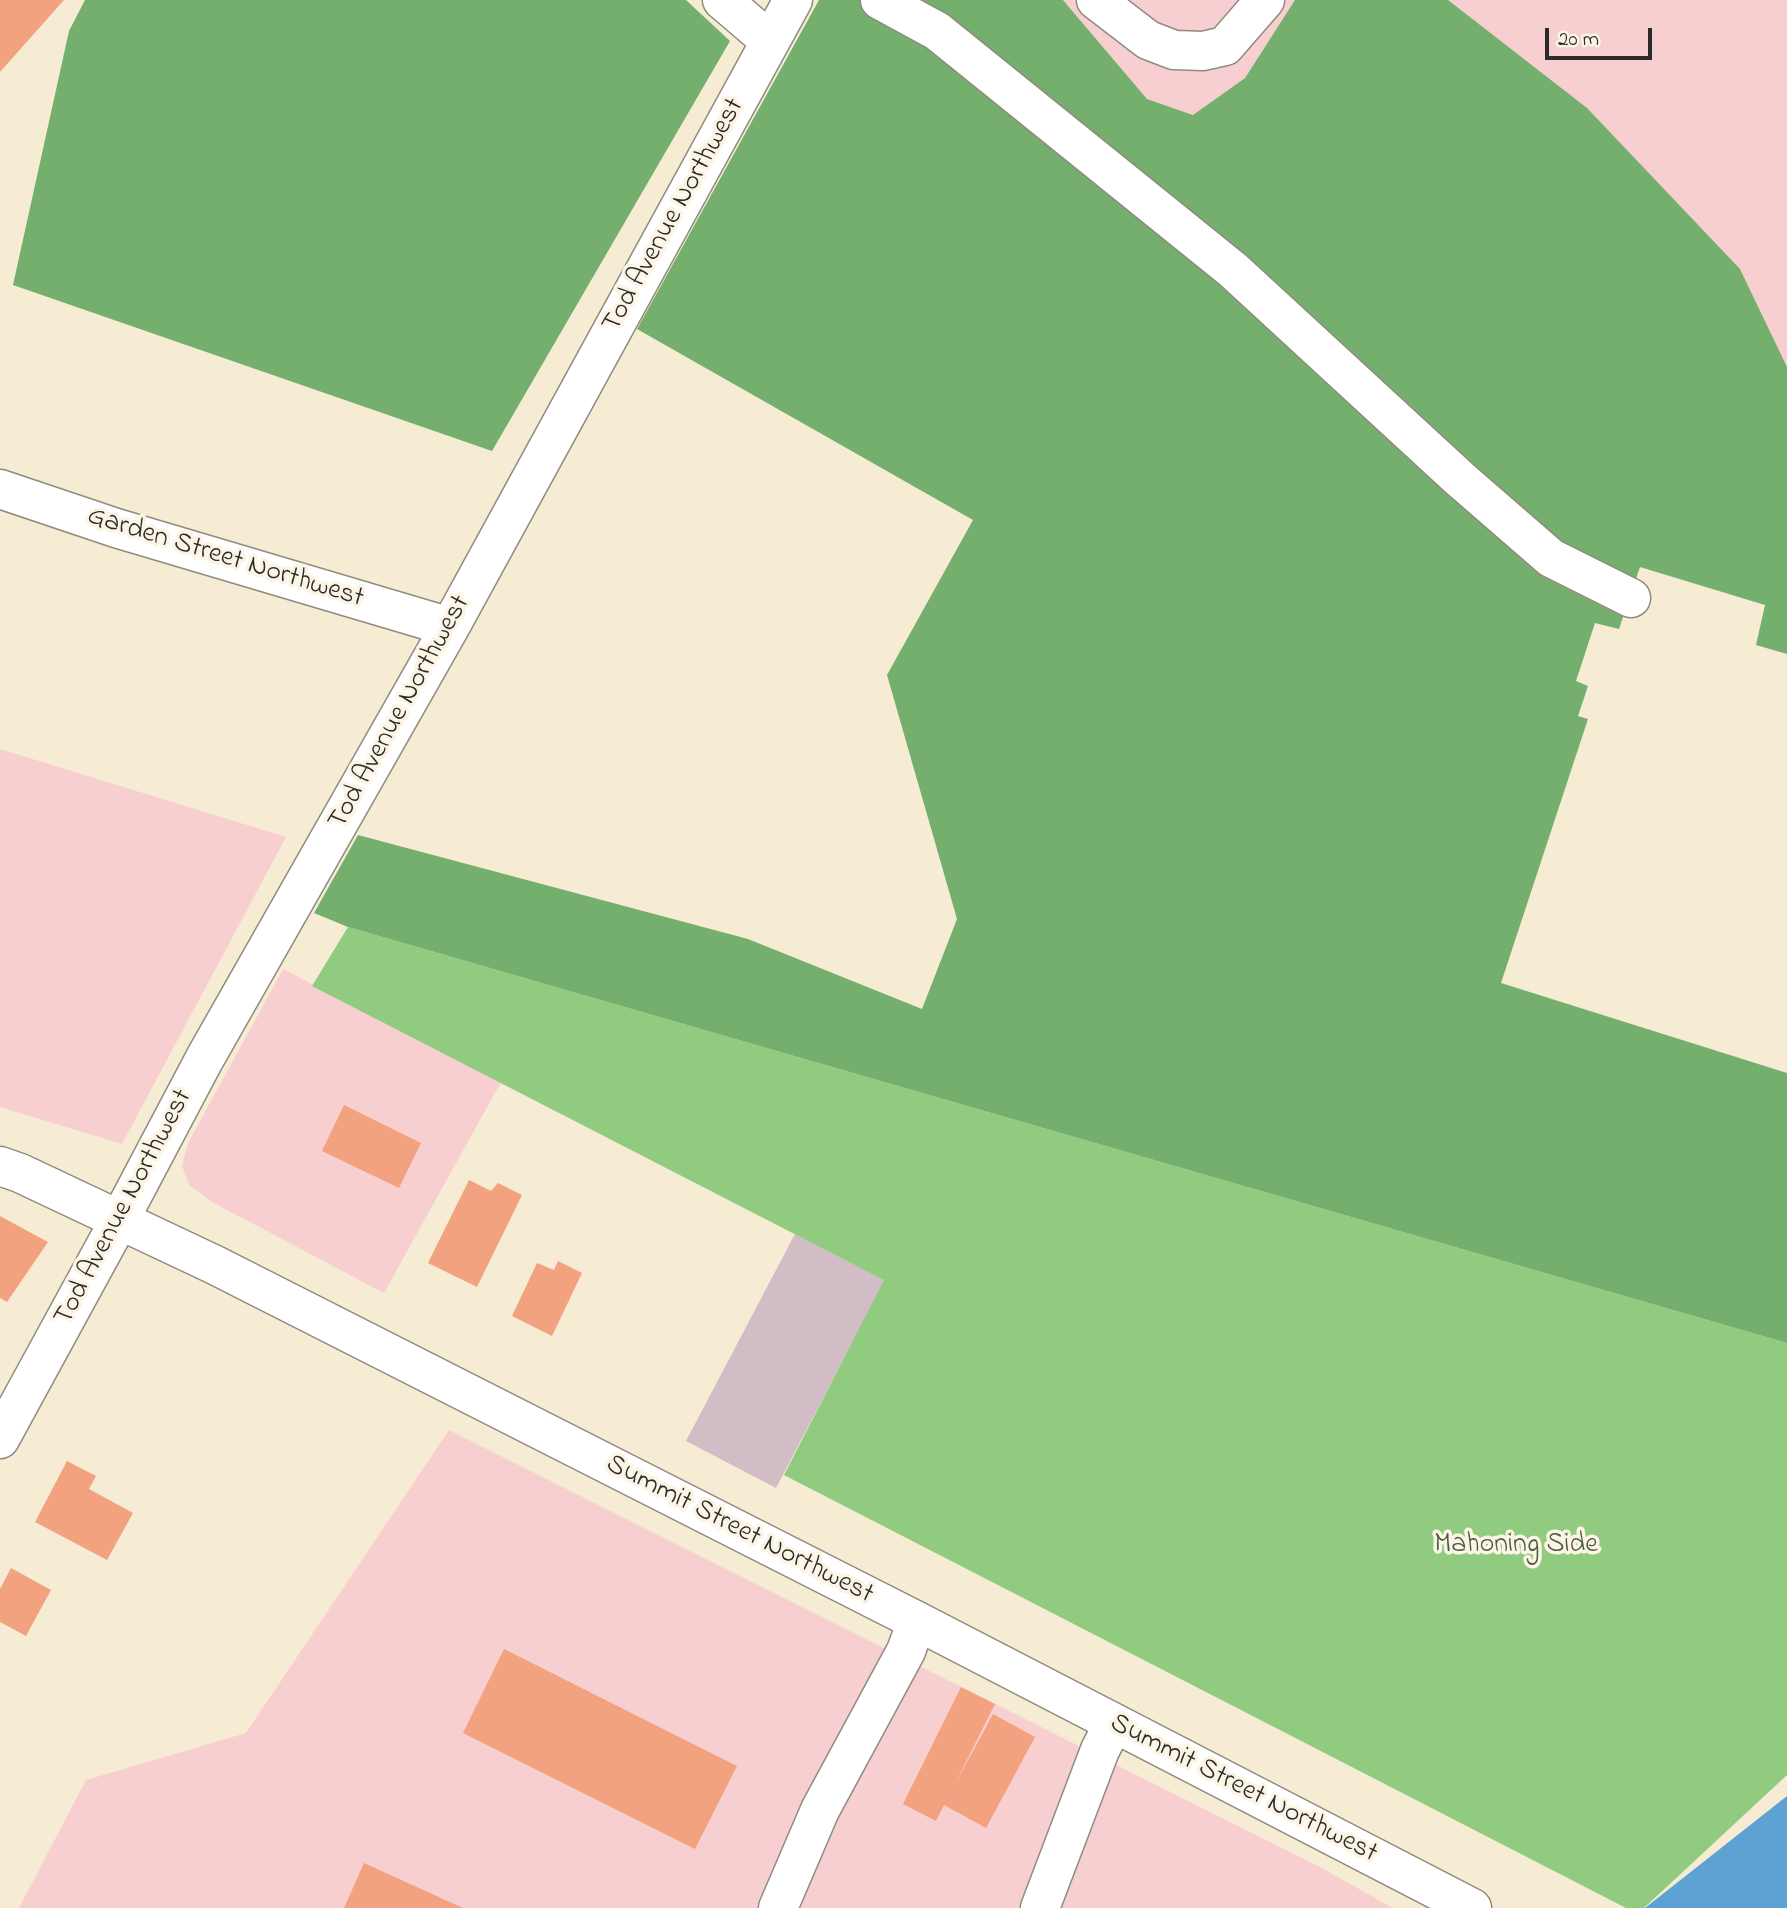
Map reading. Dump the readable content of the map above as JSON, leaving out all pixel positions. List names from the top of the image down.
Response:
{
  "streets": {
    "street": ["Tod Avenue Northwest", "Garden Street Northwest", "Summit Street Northwest"]
  },
  "crossings": [
    ["Tod Avenue Northwest", "Garden Street Northwest"],
    ["Tod Avenue Northwest", "Summit Street Northwest"]
  ],
  "parks": ["Mahoning Side"],
  "scale_bar": "20 m"
}
